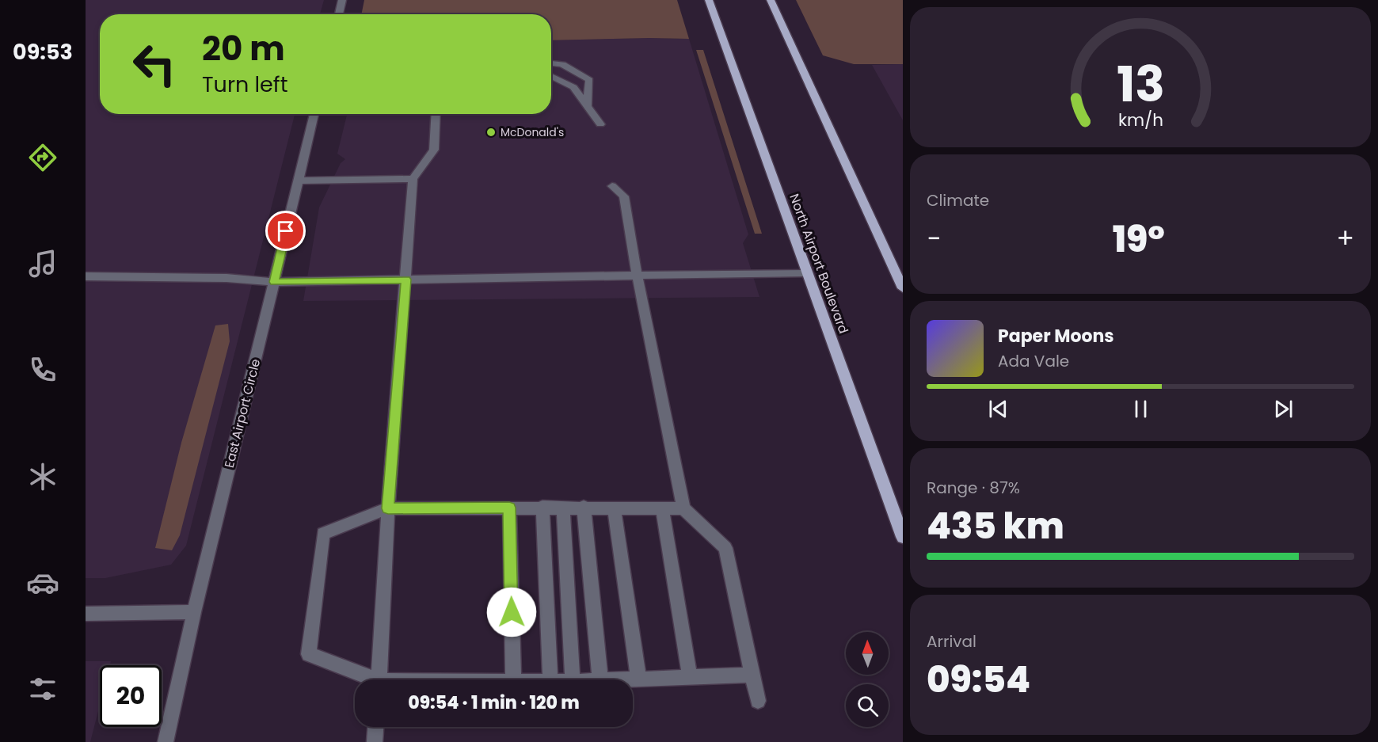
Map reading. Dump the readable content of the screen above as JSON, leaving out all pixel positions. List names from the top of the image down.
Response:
{
  "streets": {
    "main road": ["North Airport Boulevard"],
    "street": ["East Airport Circle"]
  },
  "places": ["McDonald's"],
  "north": "top",
  "page": {
    "tabs": "09:53",
    "turn": ["20 m", "Turn left"],
    "tile": [
      "Climate",
      ["Range · 87%", "435 km"],
      ["Arrival", "09:54"]
    ],
    "heat": ["−", "19°", "+"],
    "song": ["Paper Moons", "Ada Vale"],
    "limit": "20",
    "trip": "09:54 · 1 min · 120 m",
    "gauge": ["13", "km/h"]
  }
}
